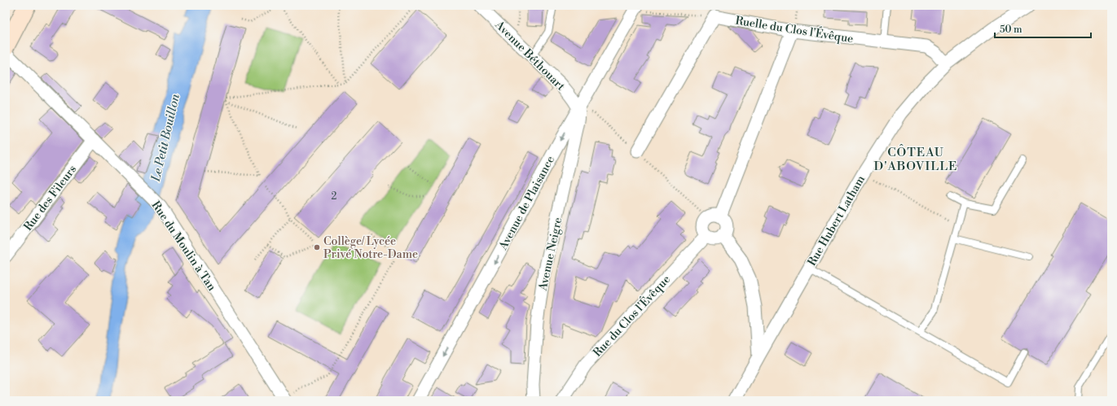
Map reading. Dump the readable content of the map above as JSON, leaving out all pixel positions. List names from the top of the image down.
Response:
{
  "streets": {
    "street": [
      "Ruelle du Clos l'Évêque",
      "Avenue Béthouart",
      "Rue des Fileurs",
      "Avenue de Plaisance",
      "Rue Hubert Latham",
      "Rue du Moulin à Tan",
      "Avenue Neigre",
      "Rue du Clos l'Évêque"
    ]
  },
  "crossings": [
    ["Ruelle du Clos l'Évêque", "Rue Hubert Latham"],
    ["Avenue Béthouart", "Avenue de Plaisance"],
    ["Avenue Béthouart", "Avenue Neigre"],
    ["Rue des Fileurs", "Rue du Moulin à Tan"],
    ["Avenue de Plaisance", "Avenue Neigre"]
  ],
  "one_way": ["Avenue de Plaisance"],
  "districts": ["CÔTEAU D'ABOVILLE"],
  "water": ["Le Petit Bouillon"],
  "places": ["Collège/ Lycée Privé Notre-Dame"],
  "house_numbers": ["2"],
  "scale_bar": "50 m"
}
